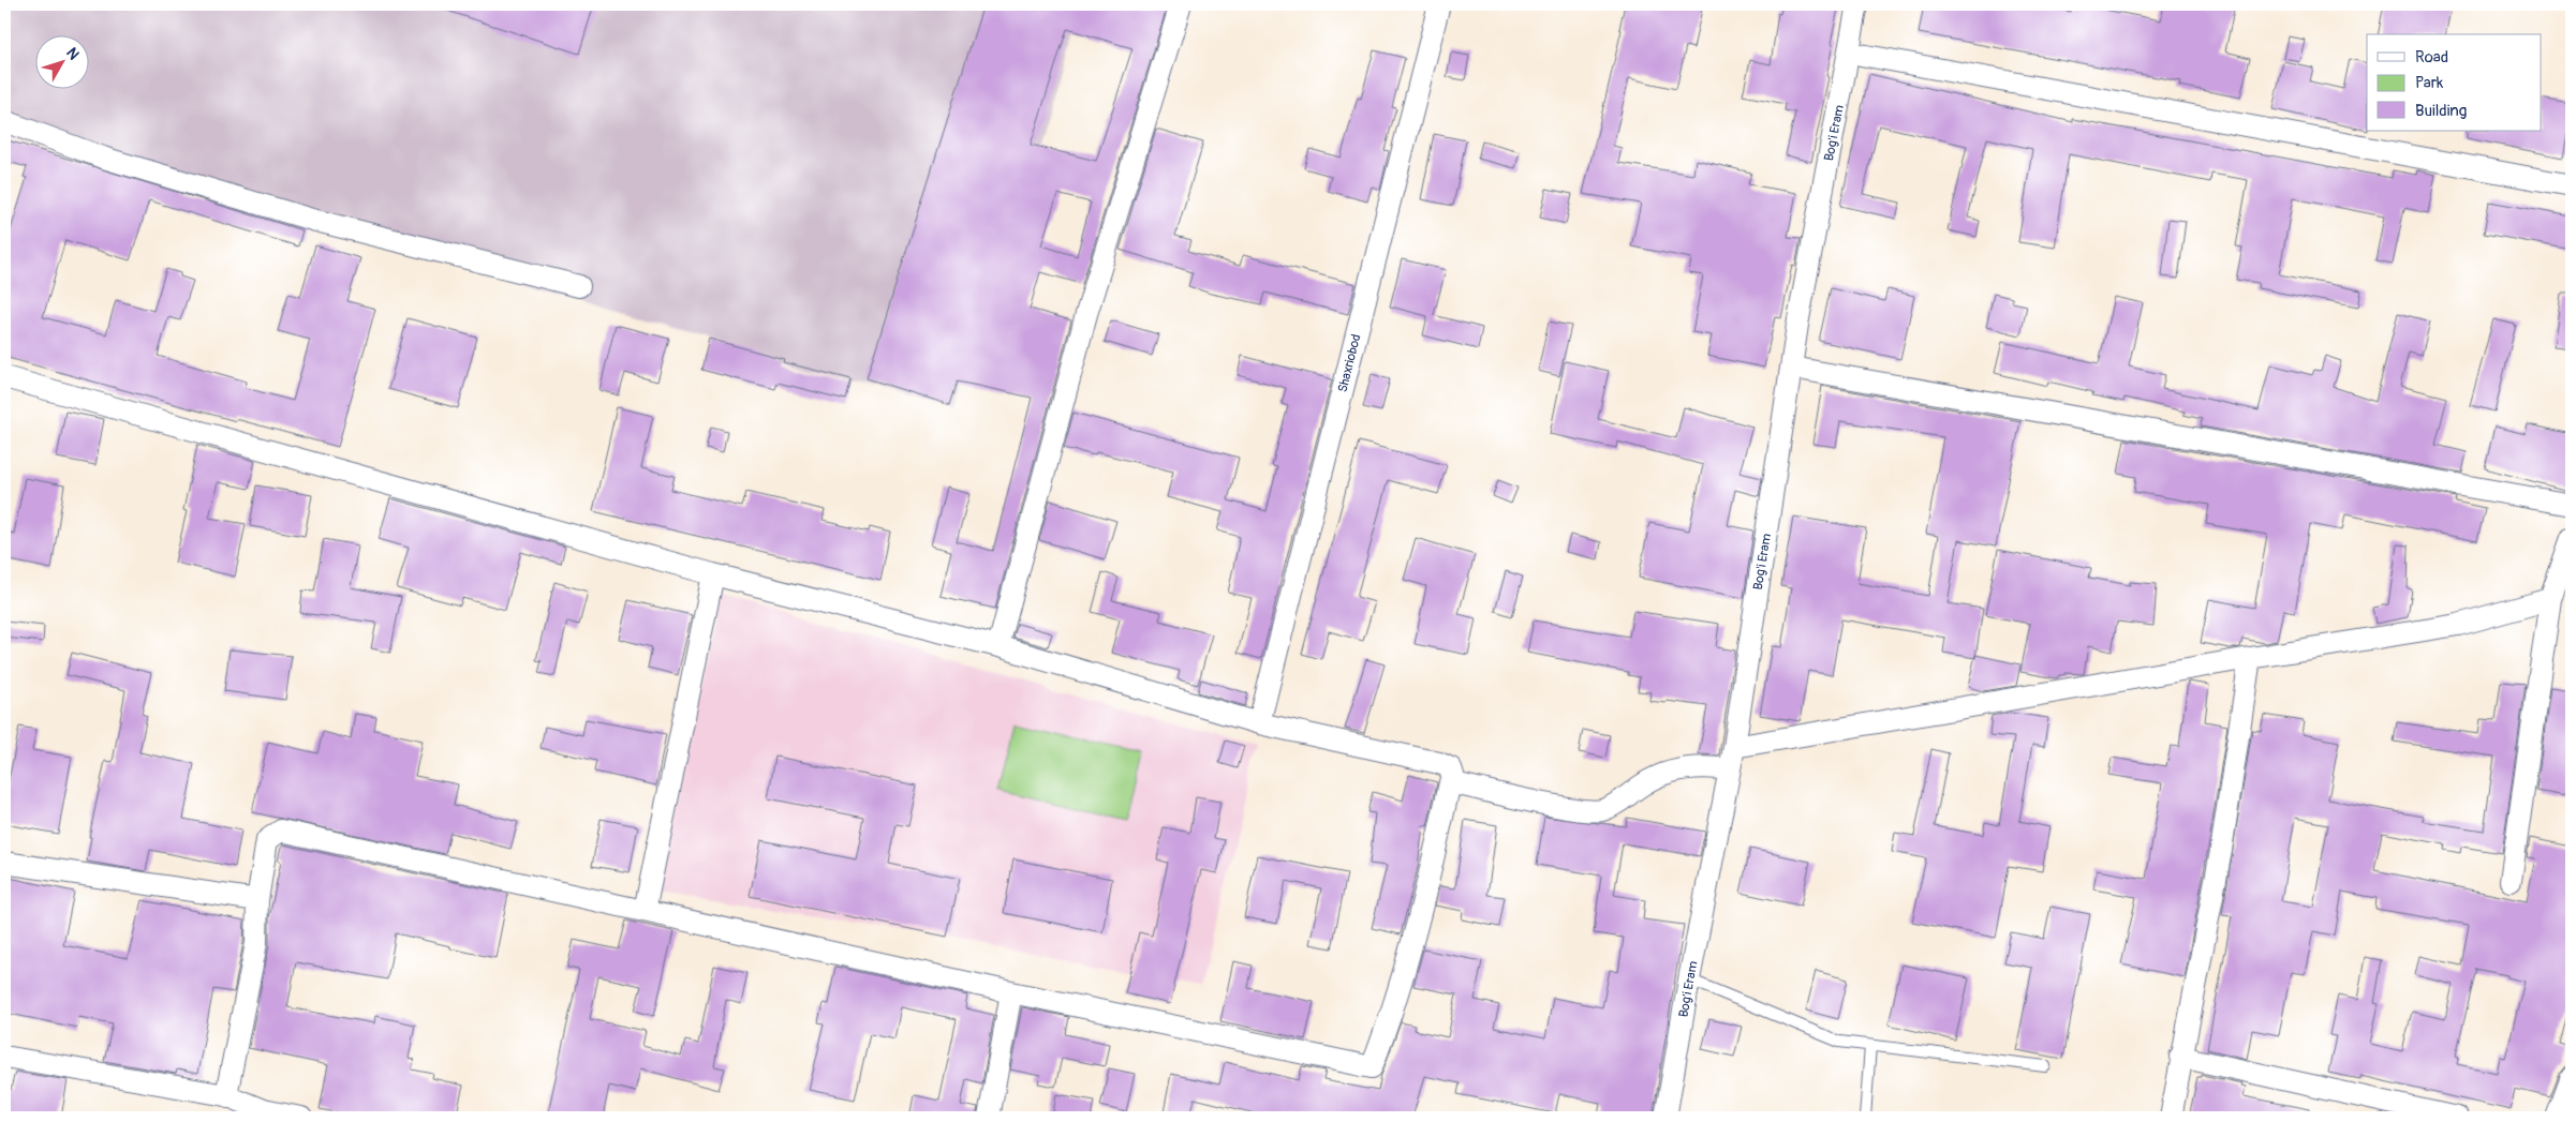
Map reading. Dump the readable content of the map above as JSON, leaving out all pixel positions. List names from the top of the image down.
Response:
{
  "streets": {
    "street": ["Bog'i Eram", "Shaxriobod"]
  },
  "legend": ["Road", "Park", "Building"],
  "north": "top right"
}
